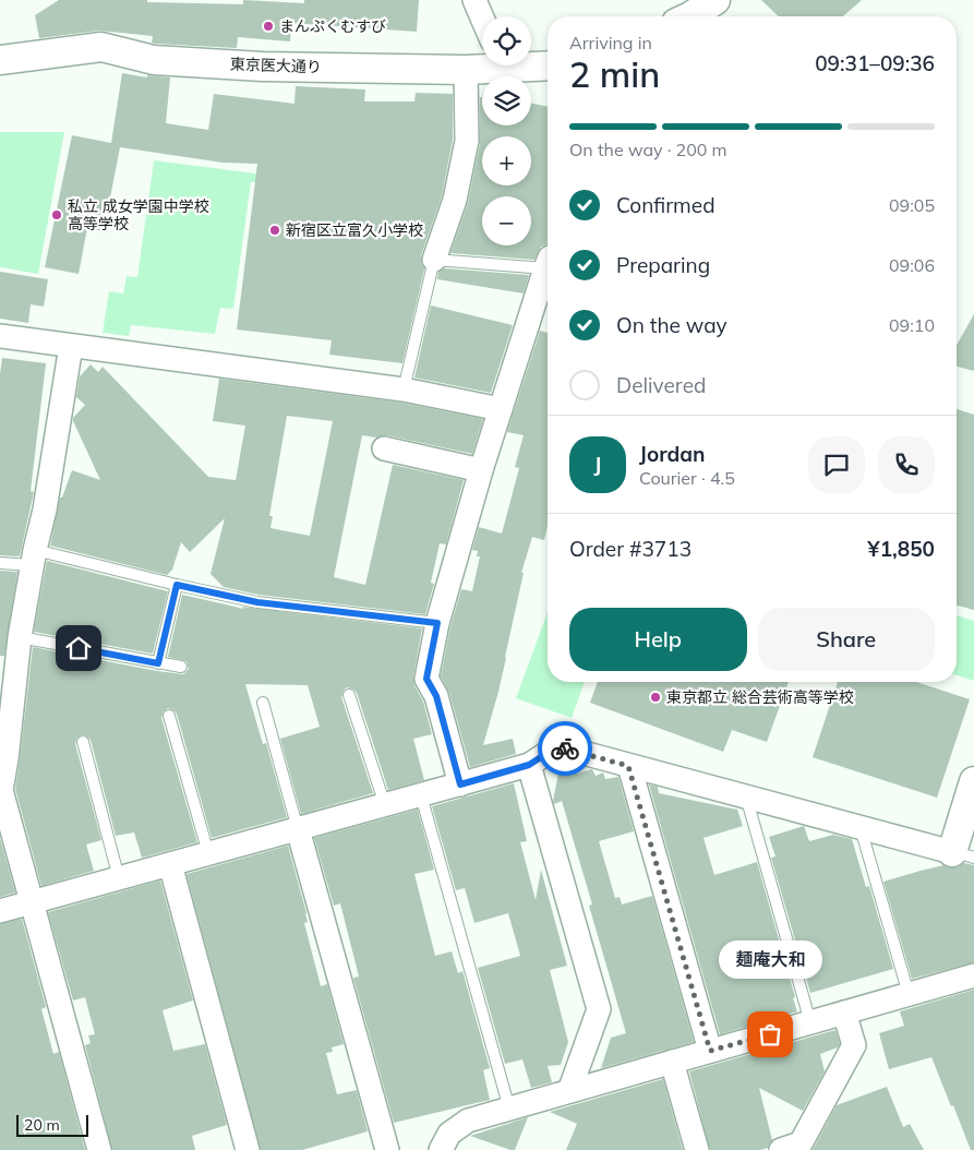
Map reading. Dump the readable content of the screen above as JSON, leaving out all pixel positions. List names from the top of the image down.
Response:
{
  "streets": {
    "street": ["東京医大通り"]
  },
  "places": [
    "まんぷくむすび",
    "私立 成女学園中学校 高等学校",
    "新宿区立富久小学校",
    "東京都立 総合芸術高等学校",
    "麺庵大和"
  ],
  "scale_bar": "20 m",
  "page": {
    "map_buttons": ["+", "−"],
    "heading": ["2 min", "Arriving in", "09:31–09:36"],
    "panel": [
      "Jordan",
      "Courier · 4.5",
      "Order #3713",
      "¥1,850"
    ],
    "bar": "On the way · 200 m",
    "list": [
      ["Confirmed", "09:05"],
      ["Preparing", "09:06"],
      ["On the way", "09:10"],
      "Delivered"
    ],
    "round": "J",
    "buttons": ["Help", "Share"],
    "bubble": "麺庵大和",
    "scale": "20 m"
  }
}
